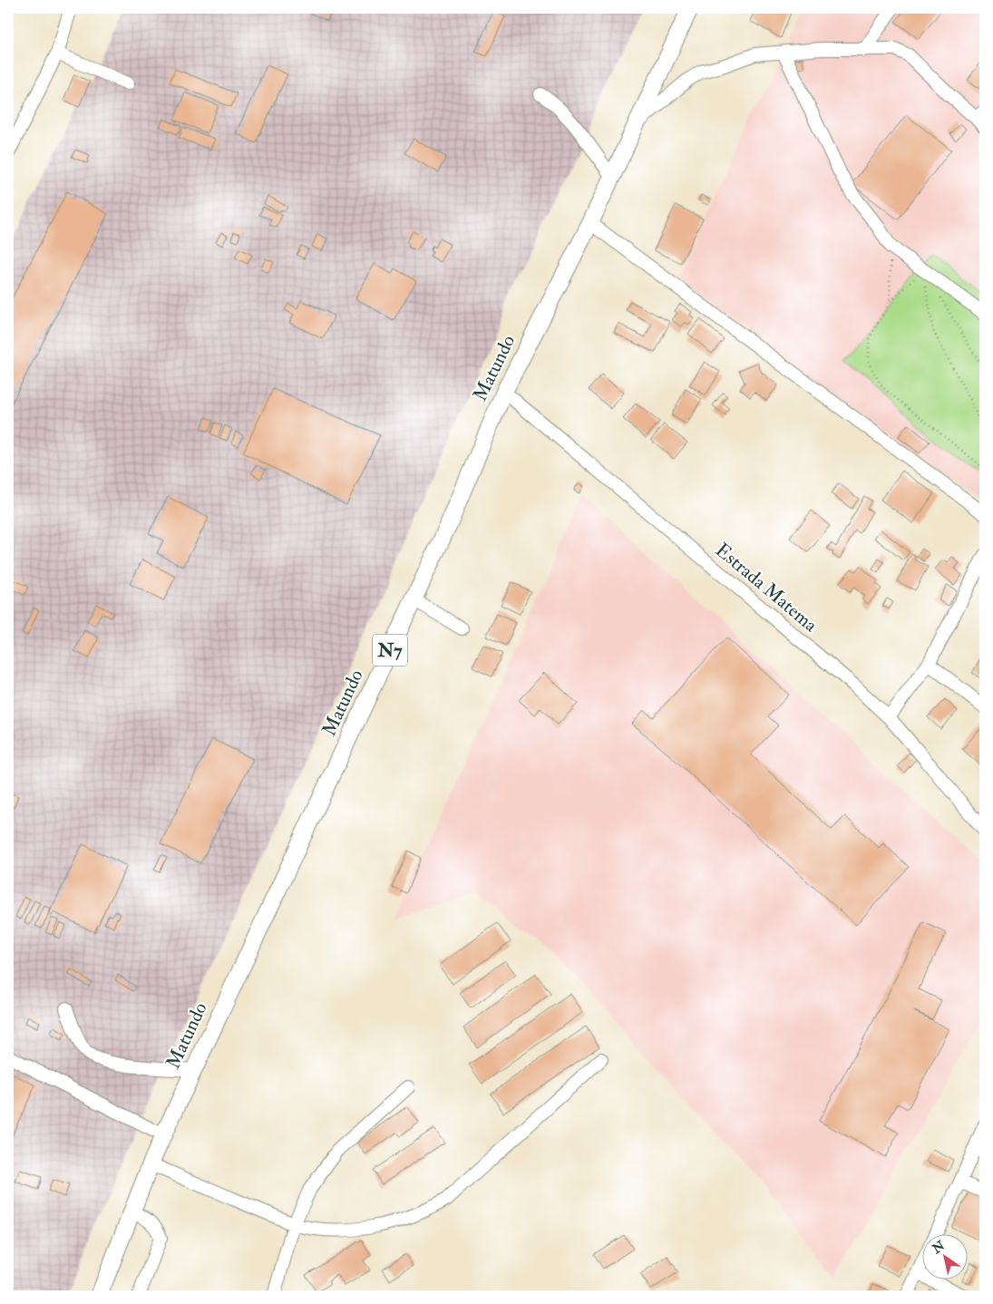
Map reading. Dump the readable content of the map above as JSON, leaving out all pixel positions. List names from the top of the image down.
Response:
{
  "streets": {
    "main road": ["Matundo", "N7"],
    "street": ["Estrada Matema"]
  },
  "crossings": [
    ["Matundo", "Estrada Matema"]
  ],
  "north": "top left"
}
